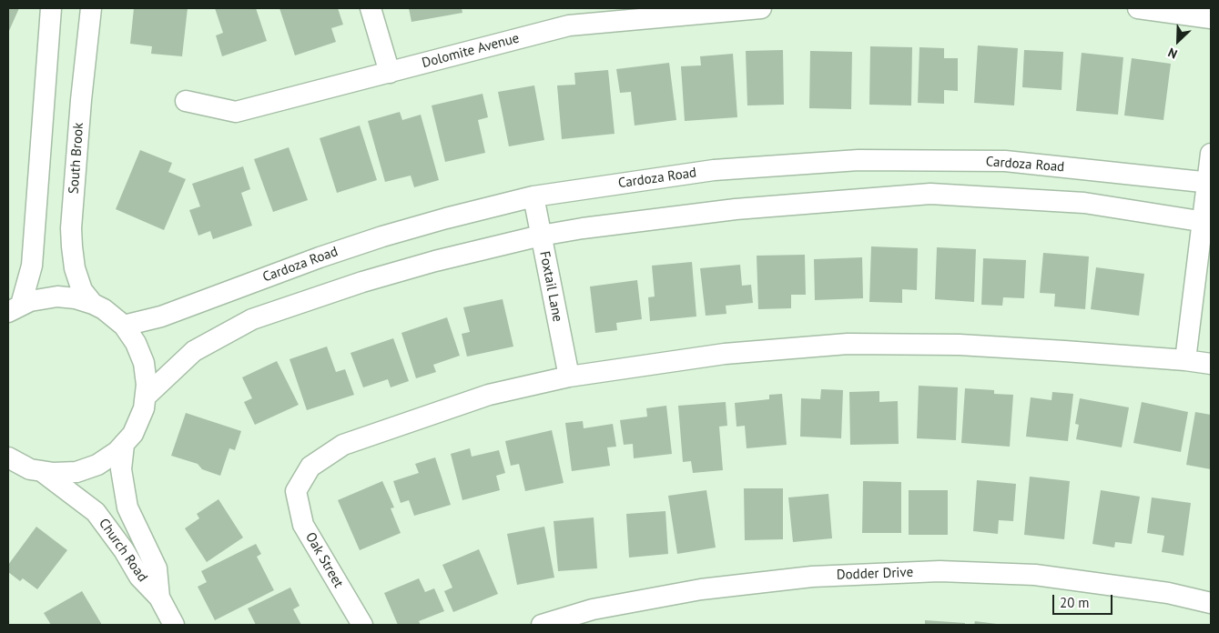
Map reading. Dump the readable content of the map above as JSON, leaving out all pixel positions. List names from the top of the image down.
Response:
{
  "streets": {
    "street": [
      "Dolomite Avenue",
      "South Brook",
      "Cardoza Road",
      "Foxtail Lane",
      "Church Road",
      "Oak Street",
      "Dodder Drive"
    ]
  },
  "crossings": [
    ["Cardoza Road", "Foxtail Lane"],
    ["Foxtail Lane", "Oak Street"]
  ],
  "scale_bar": "20 m",
  "north": "bottom left"
}
